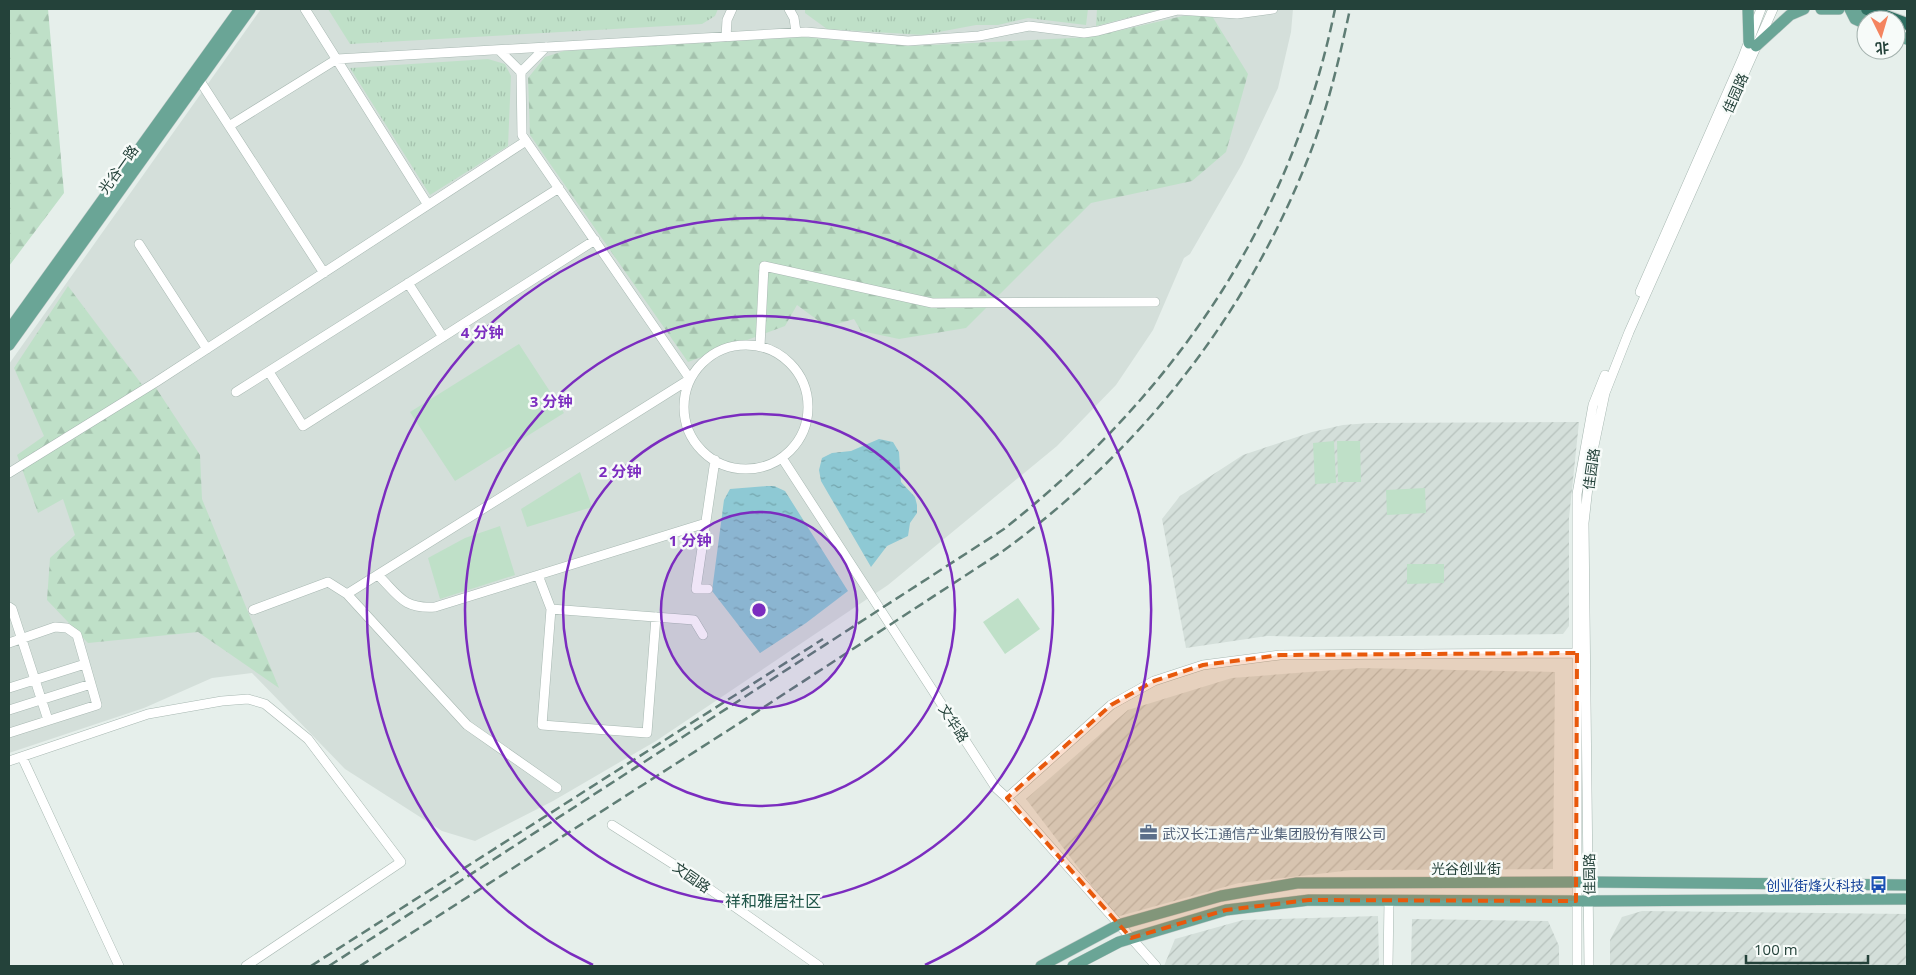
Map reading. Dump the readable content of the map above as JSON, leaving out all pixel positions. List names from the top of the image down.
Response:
{
  "streets": {
    "main road": ["光谷一路", "光谷创业街"],
    "street": ["佳园路", "文华路", "文园路"]
  },
  "crossings": [
    ["佳园路", "光谷创业街"],
    ["文华路", "光谷创业街"]
  ],
  "districts": ["祥和雅居社区"],
  "places": {
    "office": ["武汉长江通信产业集团股份有限公司"],
    "bus stop": ["创业街烽火科技"]
  },
  "scale_bar": "100 m",
  "north": "bottom",
  "rings": [
    "4 分钟",
    "3 分钟",
    "2 分钟",
    "1 分钟"
  ]
}
